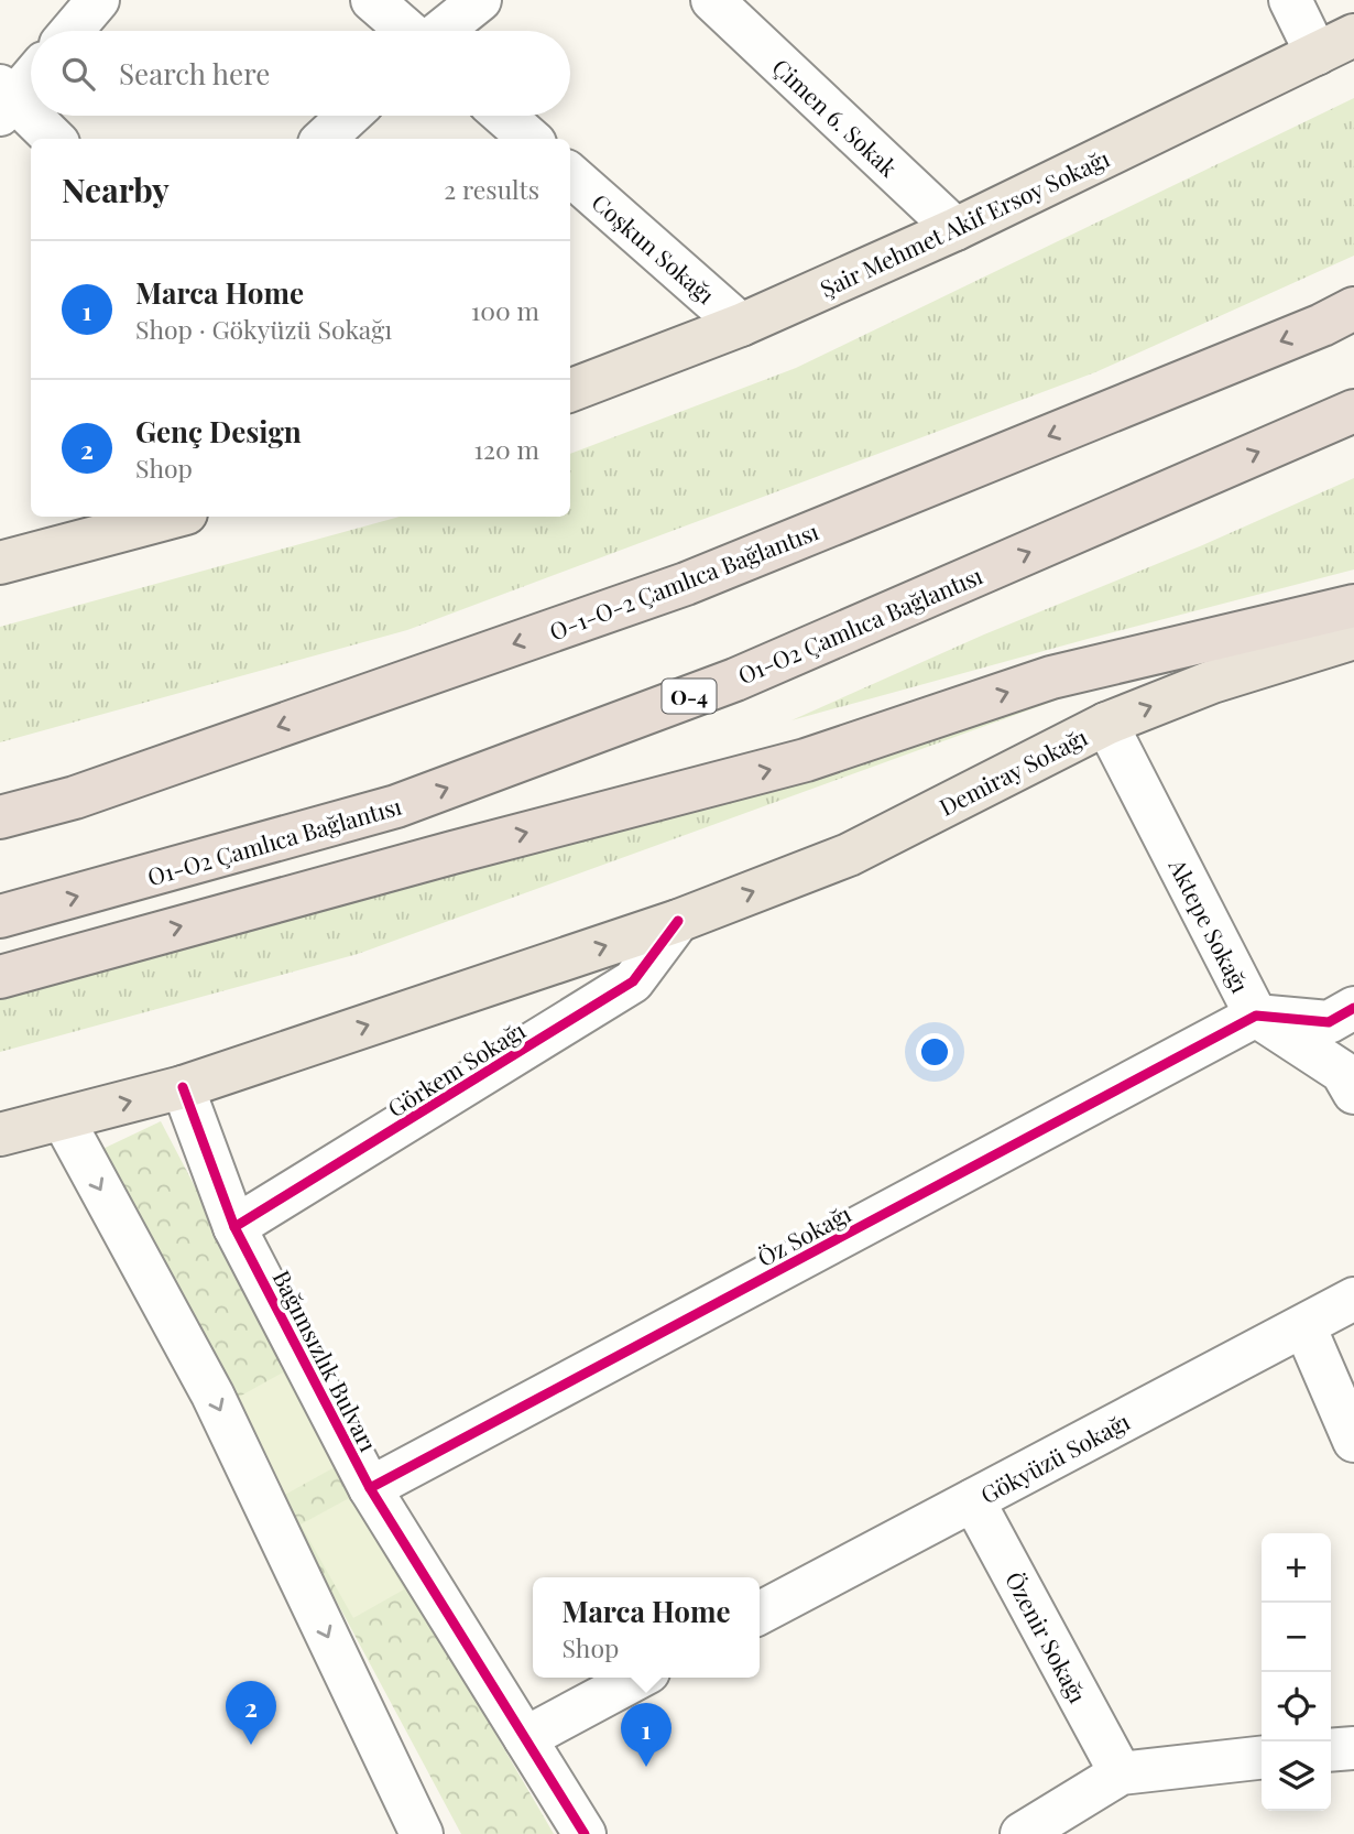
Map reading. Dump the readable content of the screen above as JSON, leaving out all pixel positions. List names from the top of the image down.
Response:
{
  "streets": {
    "highway": ["O-1-O-2 Çamlıca Bağlantısı", "O1-O2 Çamlıca Bağlantısı", "O-4"],
    "main road": ["Şair Mehmet Akif Ersoy Sokağı", "Demiray Sokağı"],
    "street": [
      "Çimen 6. Sokak",
      "Coşkun Sokağı",
      "Aktepe Sokağı",
      "Görkem Sokağı",
      "Öz Sokağı",
      "Bağımsızlık Bulvarı",
      "Gökyüzü Sokağı",
      "Özenir Sokağı"
    ]
  },
  "crossings": [
    ["Çimen 6. Sokak", "Şair Mehmet Akif Ersoy Sokağı"],
    ["Şair Mehmet Akif Ersoy Sokağı", "Coşkun Sokağı"],
    ["Demiray Sokağı", "Aktepe Sokağı"],
    ["Demiray Sokağı", "Görkem Sokağı"],
    ["Demiray Sokağı", "Bağımsızlık Bulvarı"],
    ["Aktepe Sokağı", "Öz Sokağı"],
    ["Görkem Sokağı", "Bağımsızlık Bulvarı"],
    ["Öz Sokağı", "Bağımsızlık Bulvarı"],
    ["Gökyüzü Sokağı", "Özenir Sokağı"]
  ],
  "one_way": ["Demiray Sokağı"],
  "page": {
    "search": "Search here",
    "heading": ["Nearby", "2 results"],
    "list": [
      {
        "mark": "1",
        "name": "Marca Home",
        "note": "Shop · Gökyüzü Sokağı",
        "value": "100 m"
      },
      {
        "mark": "2",
        "name": "Genç Design",
        "note": "Shop",
        "value": "120 m"
      }
    ],
    "map_buttons": ["+", "−"],
    "popup": ["Marca Home", "Shop"],
    "pins": ["2", "1"]
  }
}
